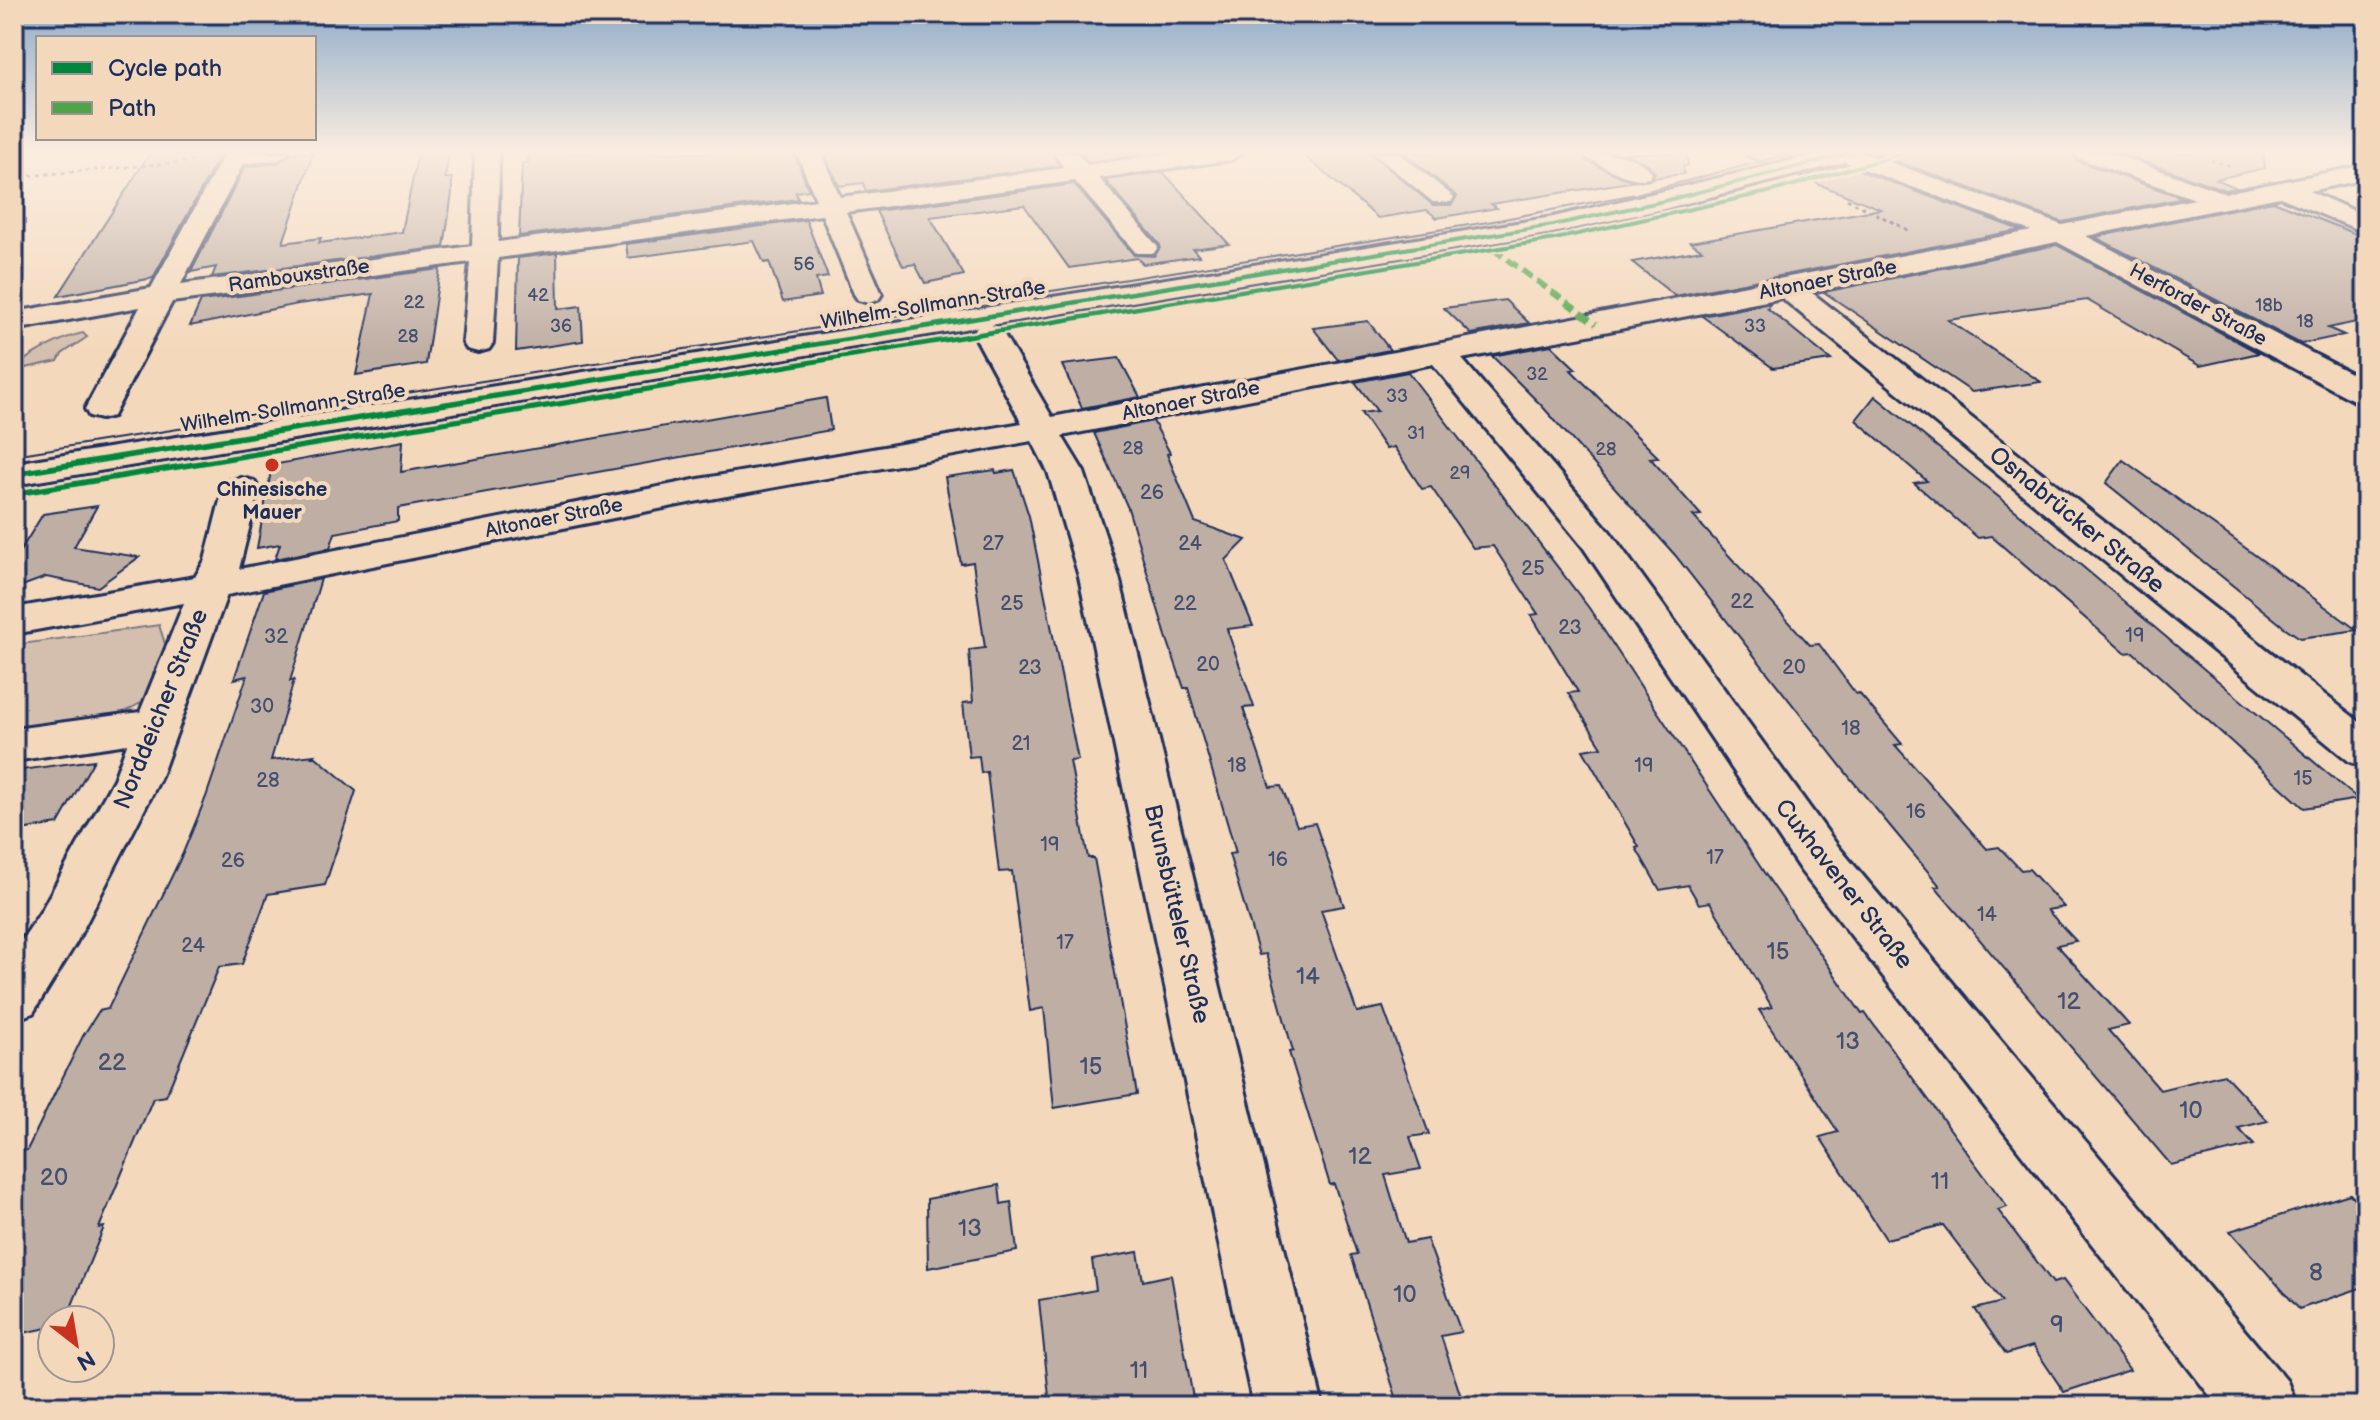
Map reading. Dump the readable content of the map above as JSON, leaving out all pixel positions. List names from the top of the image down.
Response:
{
  "streets": {
    "street": [
      "Rambouxstraße",
      "Altonaer Straße",
      "Wilhelm-Sollmann-Straße",
      "Herforder Straße",
      "Osnabrücker Straße",
      "Norddeicher Straße",
      "Cuxhavener Straße",
      "Brunsbütteler Straße"
    ]
  },
  "crossings": [
    ["Altonaer Straße", "Herforder Straße"],
    ["Altonaer Straße", "Osnabrücker Straße"],
    ["Altonaer Straße", "Norddeicher Straße"],
    ["Altonaer Straße", "Cuxhavener Straße"],
    ["Altonaer Straße", "Brunsbütteler Straße"]
  ],
  "places": ["Chinesische Mauer"],
  "house_numbers": [
    "56",
    "42",
    "22",
    "18b",
    "18",
    "36",
    "33",
    "28",
    "32",
    "33",
    "31",
    "28",
    "28",
    "29",
    "26",
    "27",
    "24",
    "25",
    "22",
    "25",
    "22",
    "23",
    "19",
    "32",
    "20",
    "23",
    "20",
    "30",
    "18",
    "21",
    "18",
    "19",
    "15",
    "28",
    "16",
    "19",
    "17",
    "16",
    "26",
    "14",
    "17",
    "24",
    "15",
    "14",
    "12",
    "13",
    "22",
    "15",
    "10",
    "12",
    "20",
    "11",
    "13",
    "8",
    "10",
    "9",
    "11"
  ],
  "legend": ["Cycle path", "Path"],
  "north": "bottom right"
}
